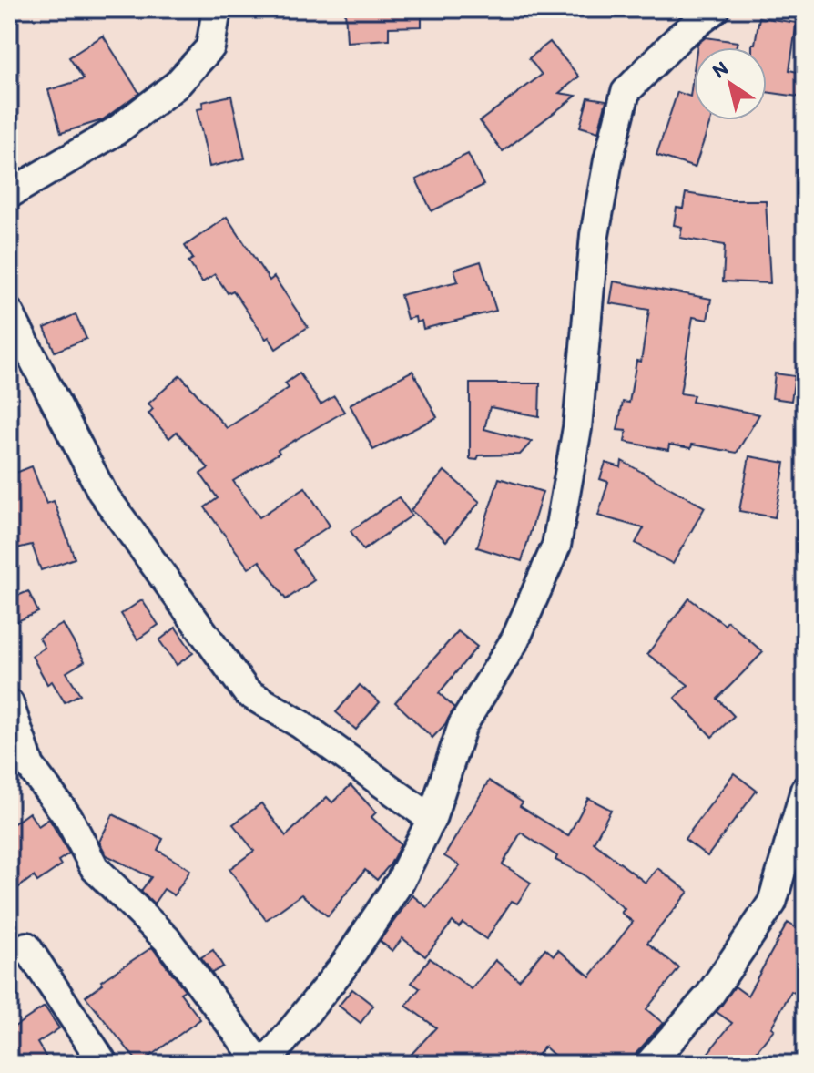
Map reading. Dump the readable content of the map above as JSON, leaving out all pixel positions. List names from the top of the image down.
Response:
{
  "north": "top left"
}
